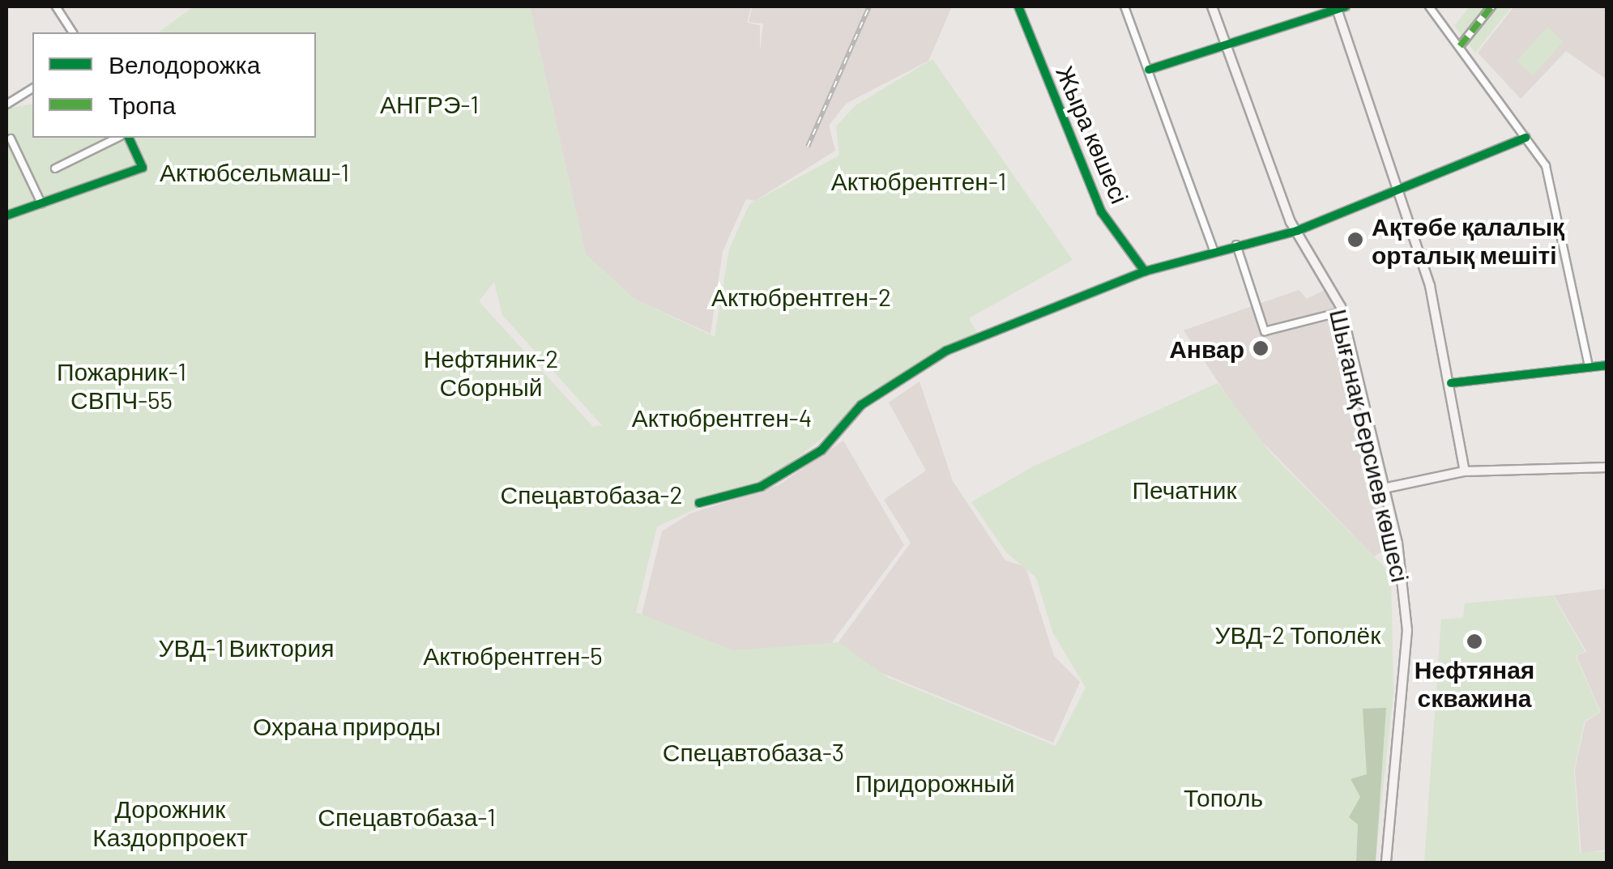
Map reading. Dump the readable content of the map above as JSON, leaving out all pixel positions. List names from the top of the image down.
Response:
{
  "streets": {
    "street": ["Жыра көшесі", "Шығанақ Берсиев көшесі"]
  },
  "parks": [
    "АНГРЭ-1",
    "Актюбсельмаш-1",
    "Актюбрентген-1",
    "Актюбрентген-2",
    "Нефтяник-2 Сборный",
    "Пожарник-1 СВПЧ-55",
    "Актюбрентген-4",
    "Печатник",
    "Спецавтобаза-2",
    "УВД-2 Тополёк",
    "УВД-1 Виктория",
    "Актюбрентген-5",
    "Охрана природы",
    "Спецавтобаза-3",
    "Придорожный",
    "Тополь",
    "Дорожник Каздорпроект",
    "Спецавтобаза-1"
  ],
  "places": ["Ақтөбе қалалық орталық мешіті", "Анвар", "Нефтяная скважина"],
  "legend": ["Велодорожка", "Тропа"]
}
